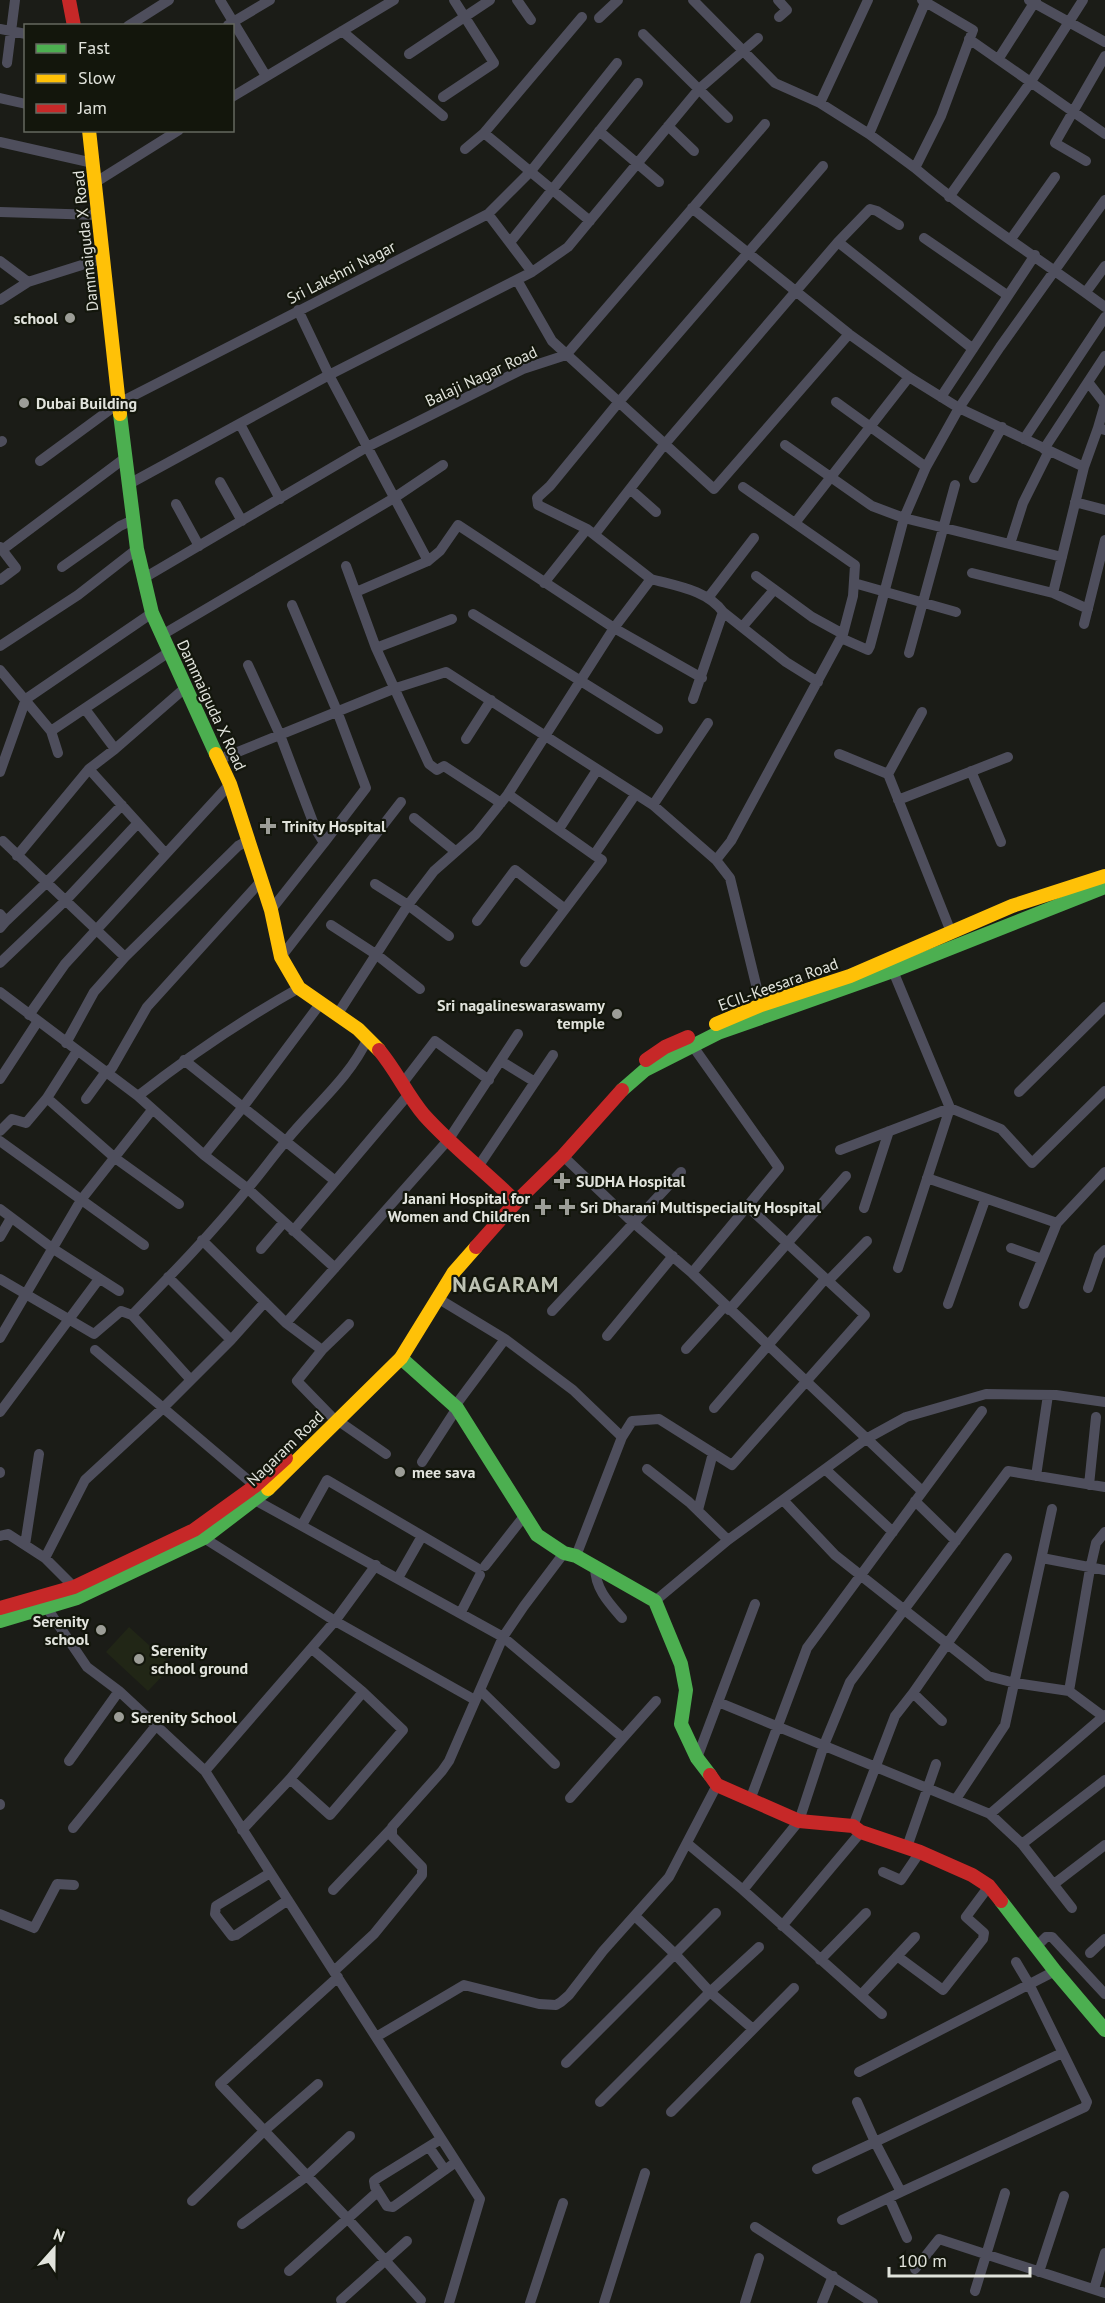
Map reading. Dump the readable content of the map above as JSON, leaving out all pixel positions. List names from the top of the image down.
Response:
{
  "streets": {
    "main road": ["Dammaiguda X Road", "ECIL-Keesara Road", "Nagaram Road"],
    "street": ["Sri Lakshni Nagar", "Balaji Nagar Road"]
  },
  "crossings": [
    ["Dammaiguda X Road", "Sri Lakshni Nagar"],
    ["Dammaiguda X Road", "Balaji Nagar Road"],
    ["Dammaiguda X Road", "ECIL-Keesara Road"],
    ["Dammaiguda X Road", "Nagaram Road"],
    ["ECIL-Keesara Road", "Nagaram Road"]
  ],
  "districts": ["NAGARAM"],
  "places": {
    "other": [
      "school",
      "Dubai Building",
      "Sri nagalineswaraswamy temple",
      "mee sava",
      "Serenity school",
      "Serenity school ground",
      "Serenity School"
    ],
    "health": [
      "Trinity Hospital",
      "SUDHA Hospital",
      "Janani Hospital for Women and Children",
      "Sri Dharani Multispeciality Hospital"
    ]
  },
  "legend": ["Fast", "Slow", "Jam"],
  "scale_bar": "100 m",
  "north": "top"
}
